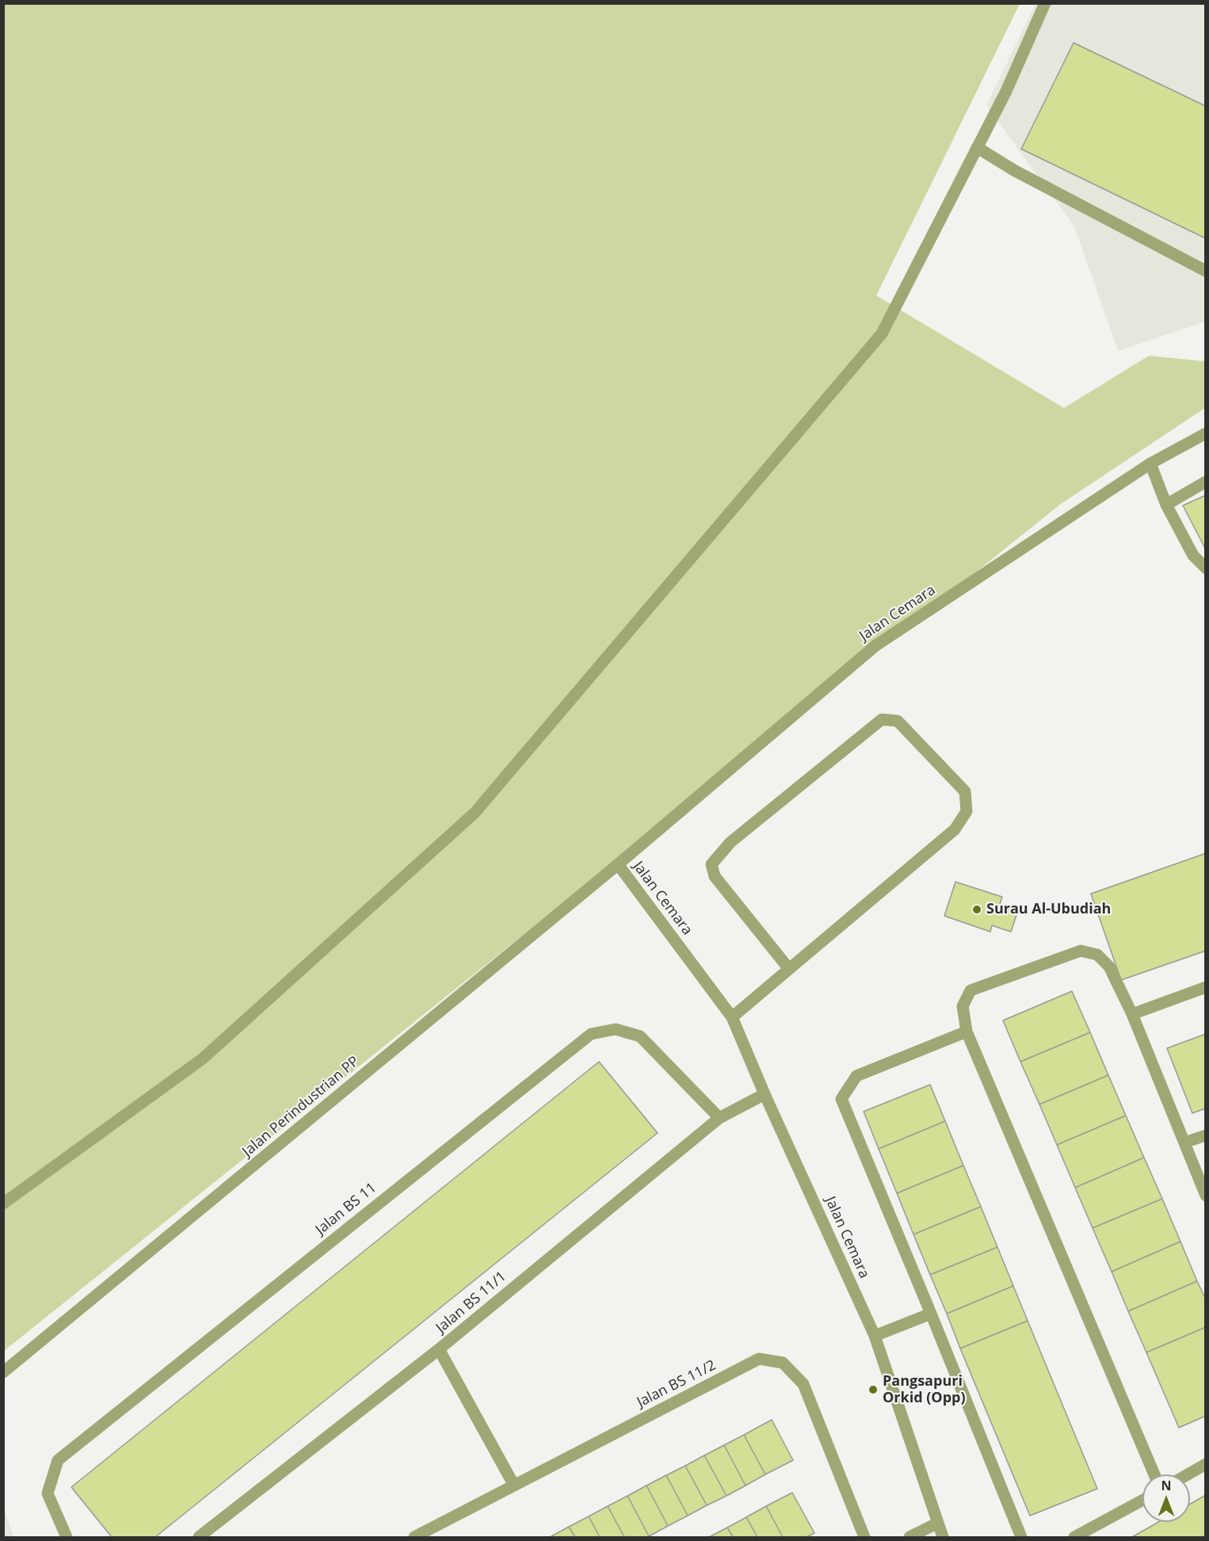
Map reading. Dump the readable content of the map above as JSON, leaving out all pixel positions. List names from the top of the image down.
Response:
{
  "streets": {
    "street": [
      "Jalan Cemara",
      "Jalan Perindustrian PP",
      "Jalan BS 11",
      "Jalan BS 11/1",
      "Jalan BS 11/2"
    ]
  },
  "crossings": [
    ["Jalan Cemara", "Jalan Perindustrian PP"],
    ["Jalan Cemara", "Jalan BS 11/1"],
    ["Jalan BS 11", "Jalan BS 11/1"]
  ],
  "places": ["Surau Al-Ubudiah", "Pangsapuri Orkid (Opp)"],
  "north": "top"
}
